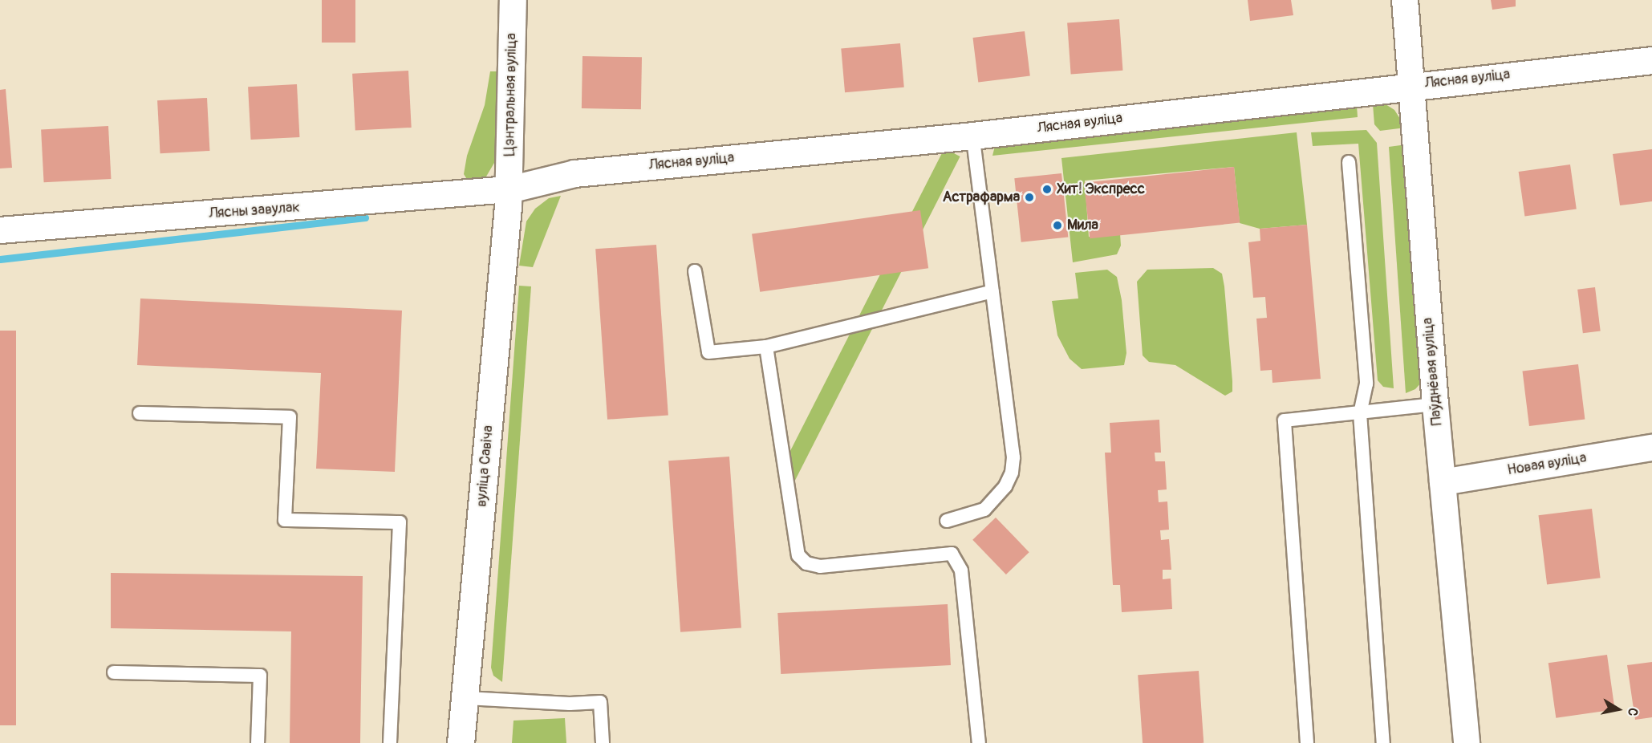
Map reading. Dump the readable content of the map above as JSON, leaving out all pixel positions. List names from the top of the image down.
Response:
{
  "streets": {
    "street": [
      "Лясная вуліца",
      "Цэнтральная вуліца",
      "Лясны завулак",
      "Паўднёвая вуліца",
      "Новая вуліца",
      "вуліца Савіча"
    ]
  },
  "crossings": [
    ["Лясная вуліца", "Цэнтральная вуліца"],
    ["Лясная вуліца", "Лясны завулак"],
    ["Лясная вуліца", "Паўднёвая вуліца"],
    ["Лясная вуліца", "вуліца Савіча"],
    ["Цэнтральная вуліца", "Лясны завулак"],
    ["Цэнтральная вуліца", "вуліца Савіча"],
    ["Лясны завулак", "вуліца Савіча"],
    ["Паўднёвая вуліца", "Новая вуліца"]
  ],
  "places": ["Хит! Экспресс", "Астрафарма", "Мила"],
  "north": "right"
}
